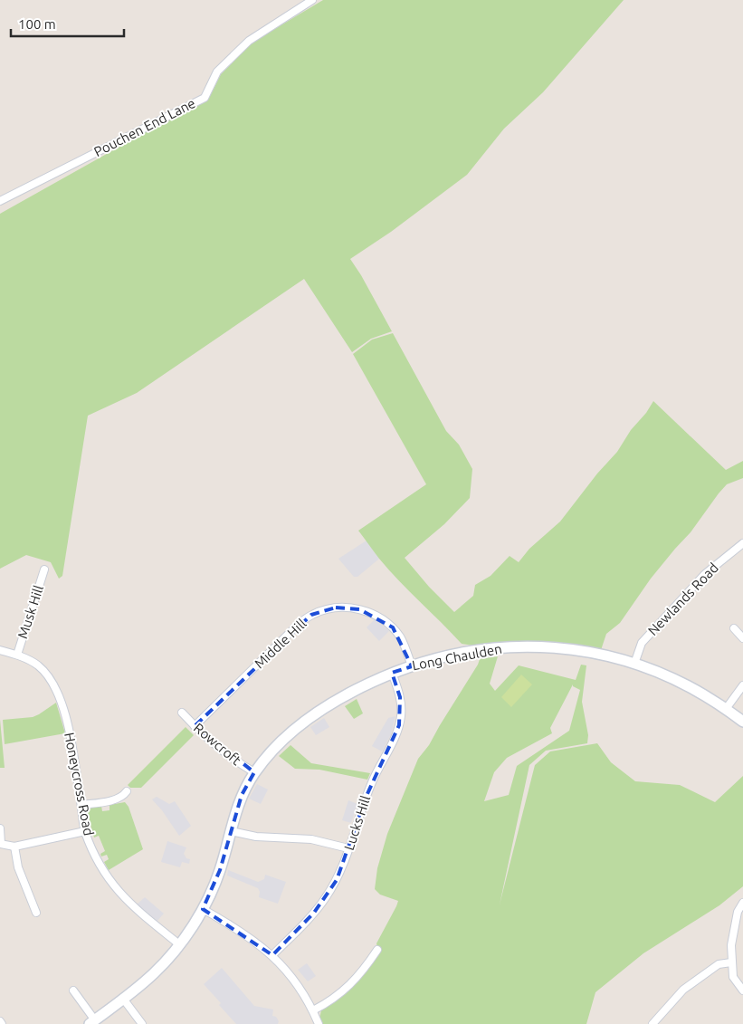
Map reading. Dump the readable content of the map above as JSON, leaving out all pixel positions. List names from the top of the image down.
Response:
{
  "streets": {
    "street": [
      "Pouchen End Lane",
      "Newlands Road",
      "Musk Hill",
      "Middle Hill",
      "Long Chaulden",
      "Rowcroft",
      "Honeycross Road",
      "Lucks Hill"
    ]
  },
  "crossings": [
    ["Newlands Road", "Long Chaulden"],
    ["Musk Hill", "Honeycross Road"],
    ["Middle Hill", "Long Chaulden"],
    ["Middle Hill", "Rowcroft"],
    ["Long Chaulden", "Rowcroft"],
    ["Long Chaulden", "Honeycross Road"],
    ["Long Chaulden", "Lucks Hill"]
  ],
  "scale_bar": "100 m"
}
